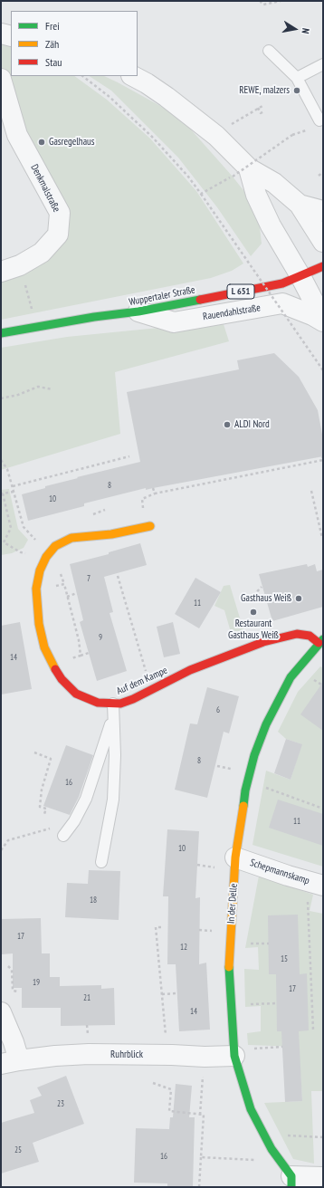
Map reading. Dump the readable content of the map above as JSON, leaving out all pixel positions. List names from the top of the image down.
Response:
{
  "streets": {
    "street": [
      "Denkmalstraße",
      "L 651",
      "Wuppertaler Straße",
      "Rauendahlstraße",
      "Auf dem Kampe",
      "Schepmannskamp",
      "In der Delle",
      "Ruhrblick"
    ]
  },
  "crossings": [
    ["Wuppertaler Straße", "Rauendahlstraße"],
    ["Auf dem Kampe", "In der Delle"],
    ["Schepmannskamp", "In der Delle"],
    ["In der Delle", "Ruhrblick"]
  ],
  "places": [
    "REWE, malzers",
    "Gasregelhaus",
    "ALDI Nord",
    "Gasthaus Weiß",
    "Restaurant Gasthaus Weiß"
  ],
  "house_numbers": [
    "8",
    "10",
    "7",
    "11",
    "9",
    "14",
    "6",
    "8",
    "16",
    "11",
    "10",
    "18",
    "17",
    "12",
    "15",
    "19",
    "17",
    "21",
    "14",
    "23",
    "25",
    "16"
  ],
  "legend": ["Frei", "Zäh", "Stau"],
  "north": "right"
}
